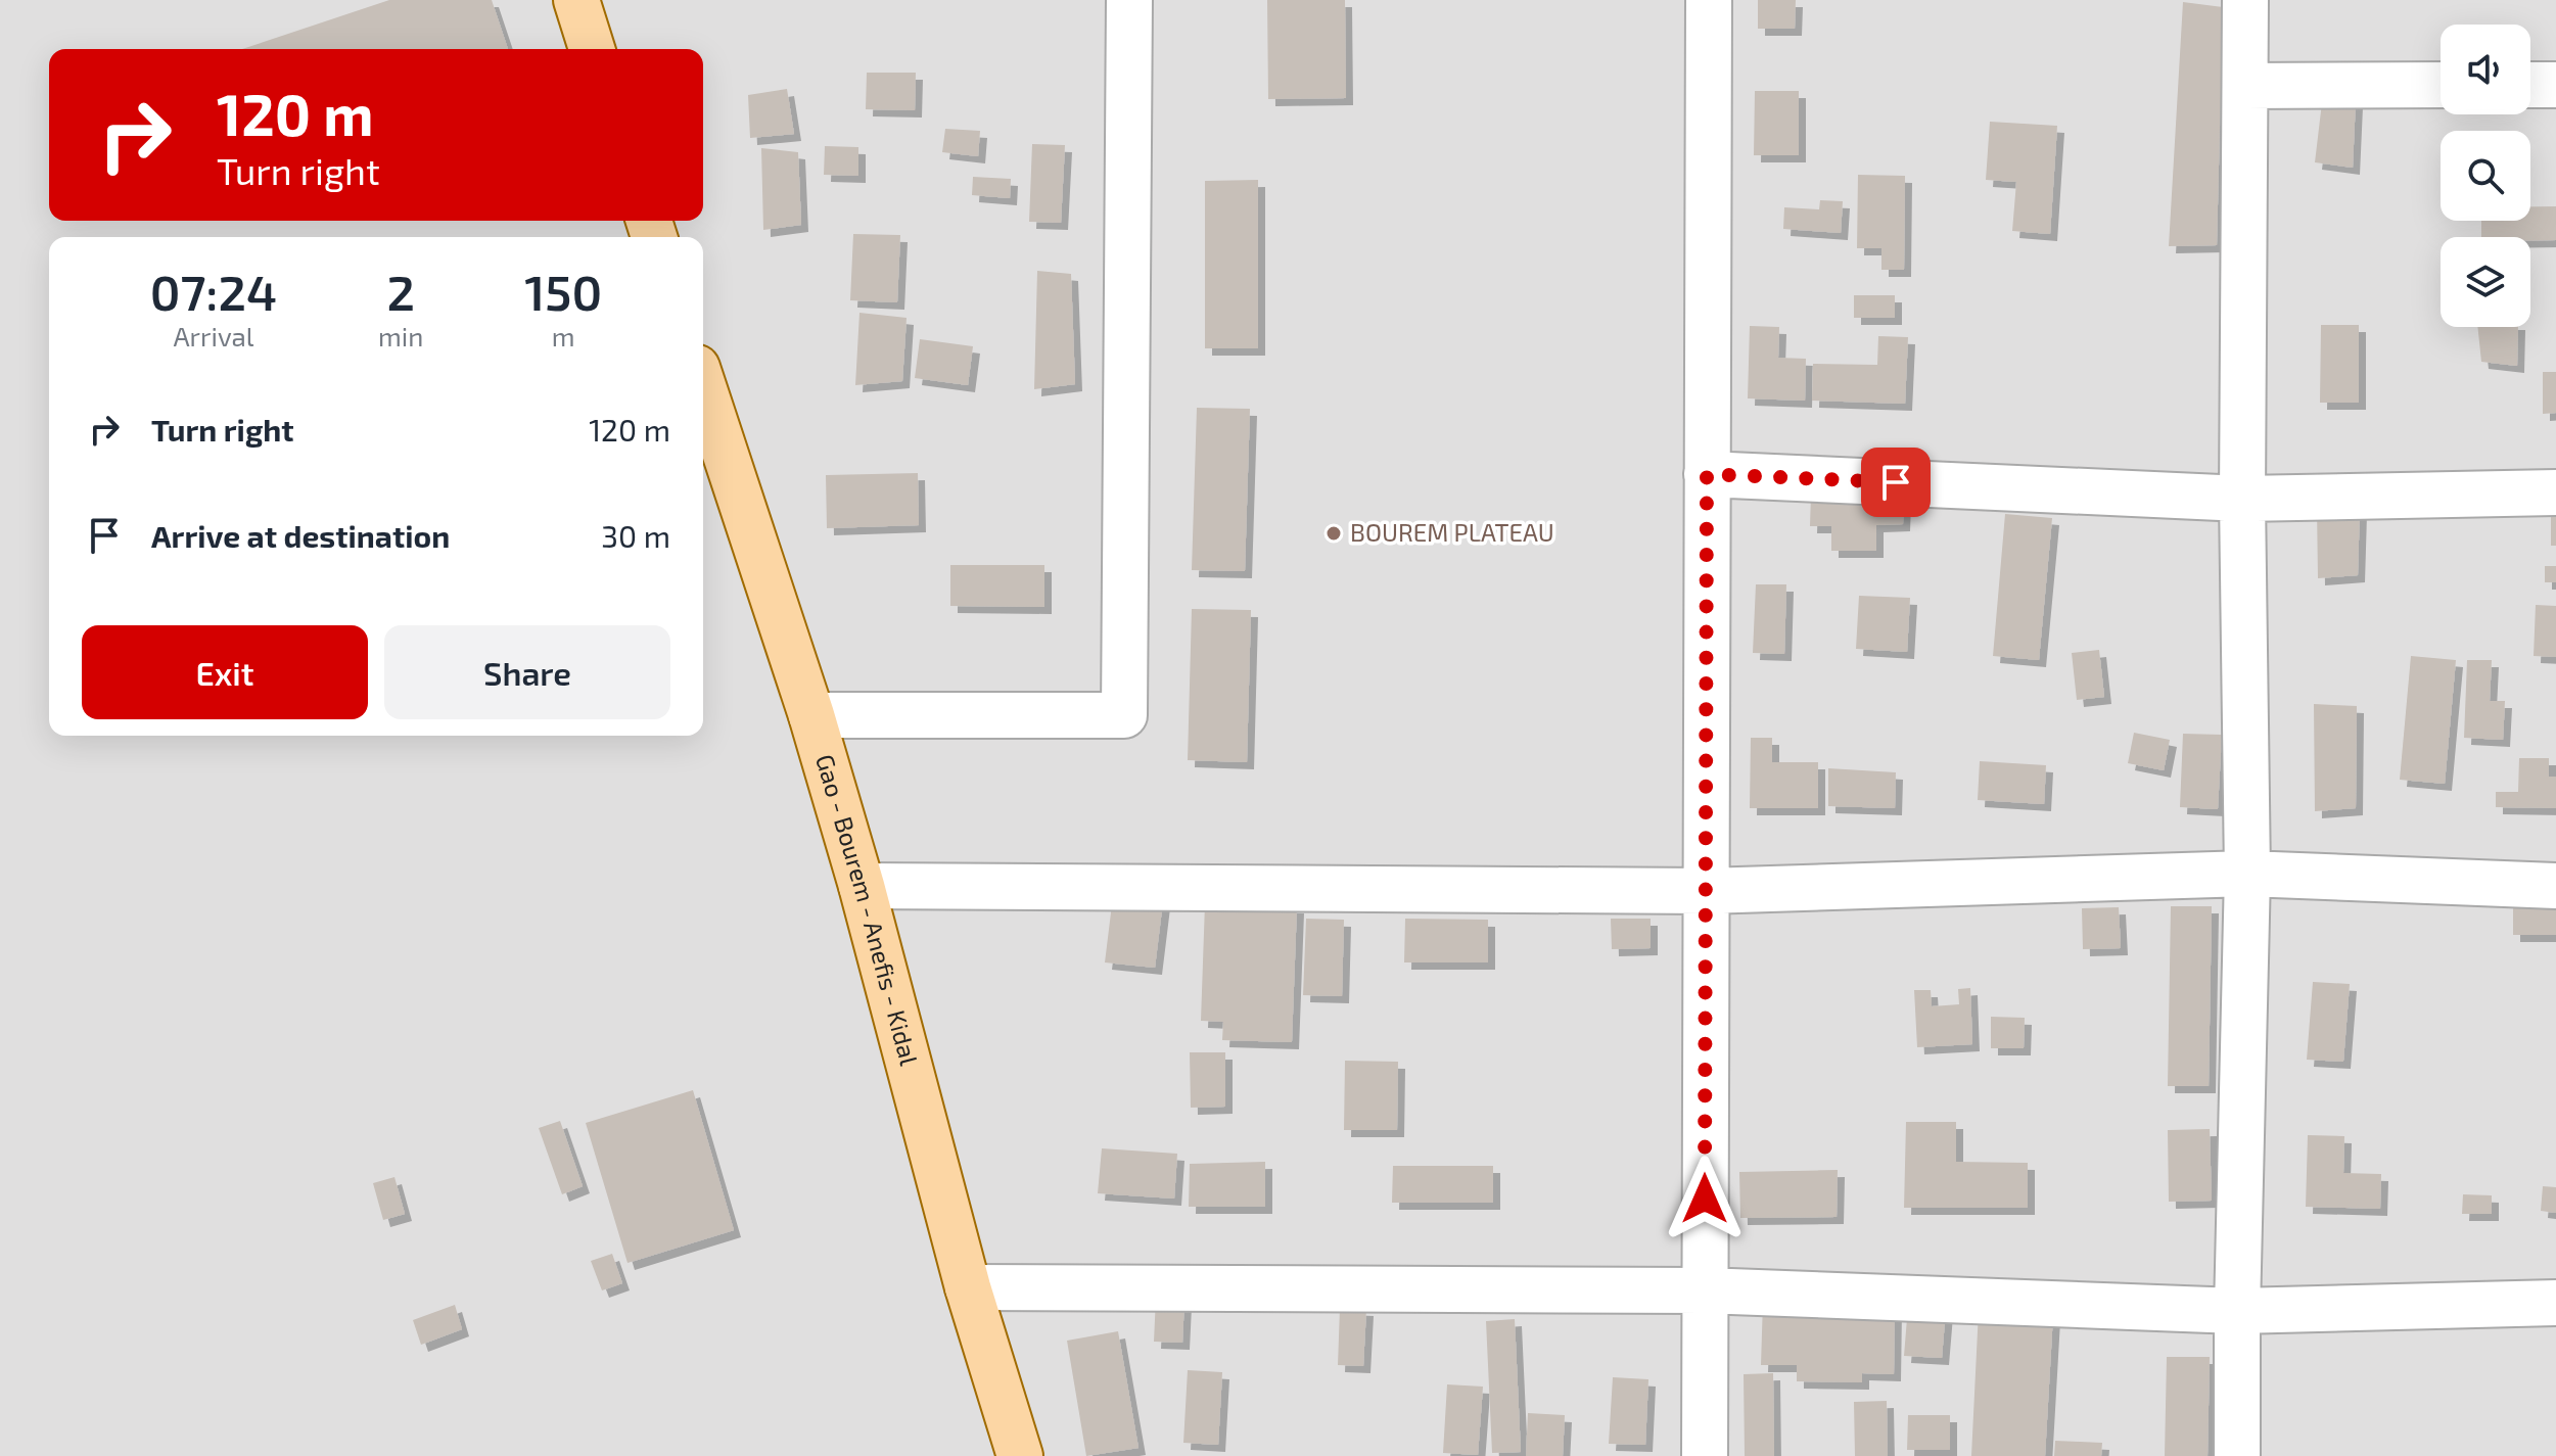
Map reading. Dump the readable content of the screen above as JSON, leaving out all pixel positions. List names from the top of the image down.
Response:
{
  "streets": {
    "main road": ["Gao - Bourem - Anefis - Kidal"]
  },
  "places": ["BOUREM PLATEAU"],
  "page": {
    "turn": ["120 m", "Turn right"],
    "eta": [
      "07:24",
      "Arrival",
      "2",
      "min",
      "150",
      "m"
    ],
    "list": [
      {
        "name": "Turn right",
        "value": "120 m"
      },
      {
        "name": "Arrive at destination",
        "value": "30 m"
      }
    ],
    "buttons": ["Exit", "Share"]
  }
}
